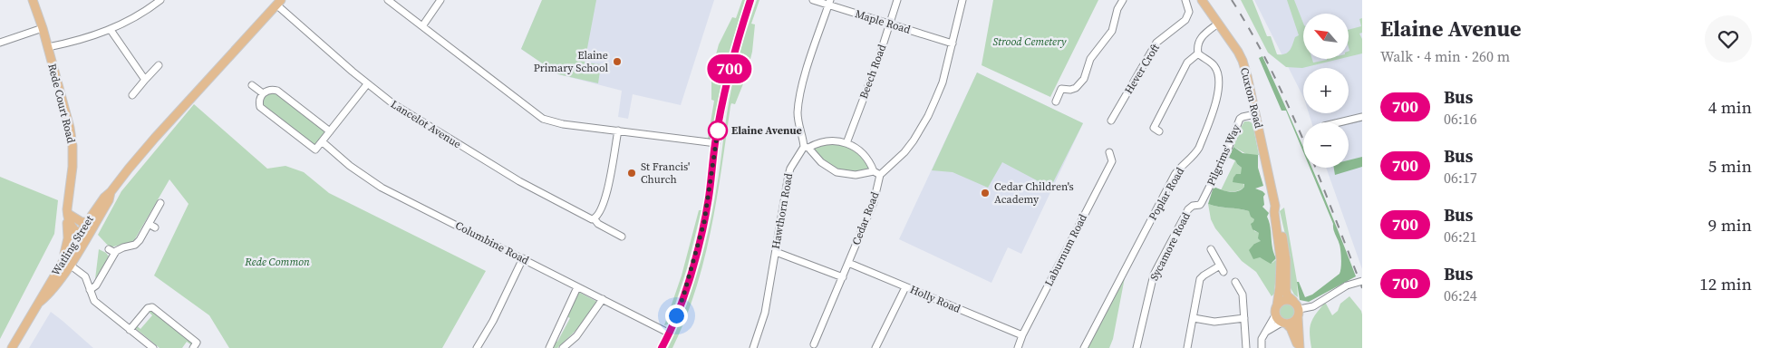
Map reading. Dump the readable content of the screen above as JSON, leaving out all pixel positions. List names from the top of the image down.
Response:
{
  "streets": {
    "main road": ["Cuxton Road", "Rede Court Road", "Watling Street"],
    "street": [
      "Maple Road",
      "Hever Croft",
      "Beech Road",
      "Lancelot Avenue",
      "Pilgrims' Way",
      "Poplar Road",
      "Hawthorn Road",
      "Cedar Road",
      "Columbine Road",
      "Sycamore Road",
      "Laburnum Road",
      "Holly Road"
    ]
  },
  "crossings": [
    ["Maple Road", "Beech Road"],
    ["Cuxton Road", "Pilgrims' Way"],
    ["Rede Court Road", "Watling Street"],
    ["Lancelot Avenue", "Watling Street"],
    ["Pilgrims' Way", "Sycamore Road"],
    ["Cedar Road", "Holly Road"],
    ["Laburnum Road", "Holly Road"]
  ],
  "parks": ["Strood Cemetery", "Rede Common"],
  "places": [
    "Elaine Primary School",
    "Elaine Avenue",
    "St Francis' Church",
    "Cedar Children's Academy"
  ],
  "lines": ["bus line 700"],
  "north": "top left",
  "page": {
    "on_map": "700",
    "heading": ["Elaine Avenue", "Walk · 4 min · 260 m"],
    "map_buttons": ["+", "−"],
    "list": [
      {
        "mark": "700",
        "name": "Bus",
        "note": "06:16",
        "value": "4 min"
      },
      {
        "mark": "700",
        "name": "Bus",
        "note": "06:17",
        "value": "5 min"
      },
      {
        "mark": "700",
        "name": "Bus",
        "note": "06:21",
        "value": "9 min"
      },
      {
        "mark": "700",
        "name": "Bus",
        "note": "06:24",
        "value": "12 min"
      }
    ]
  }
}
